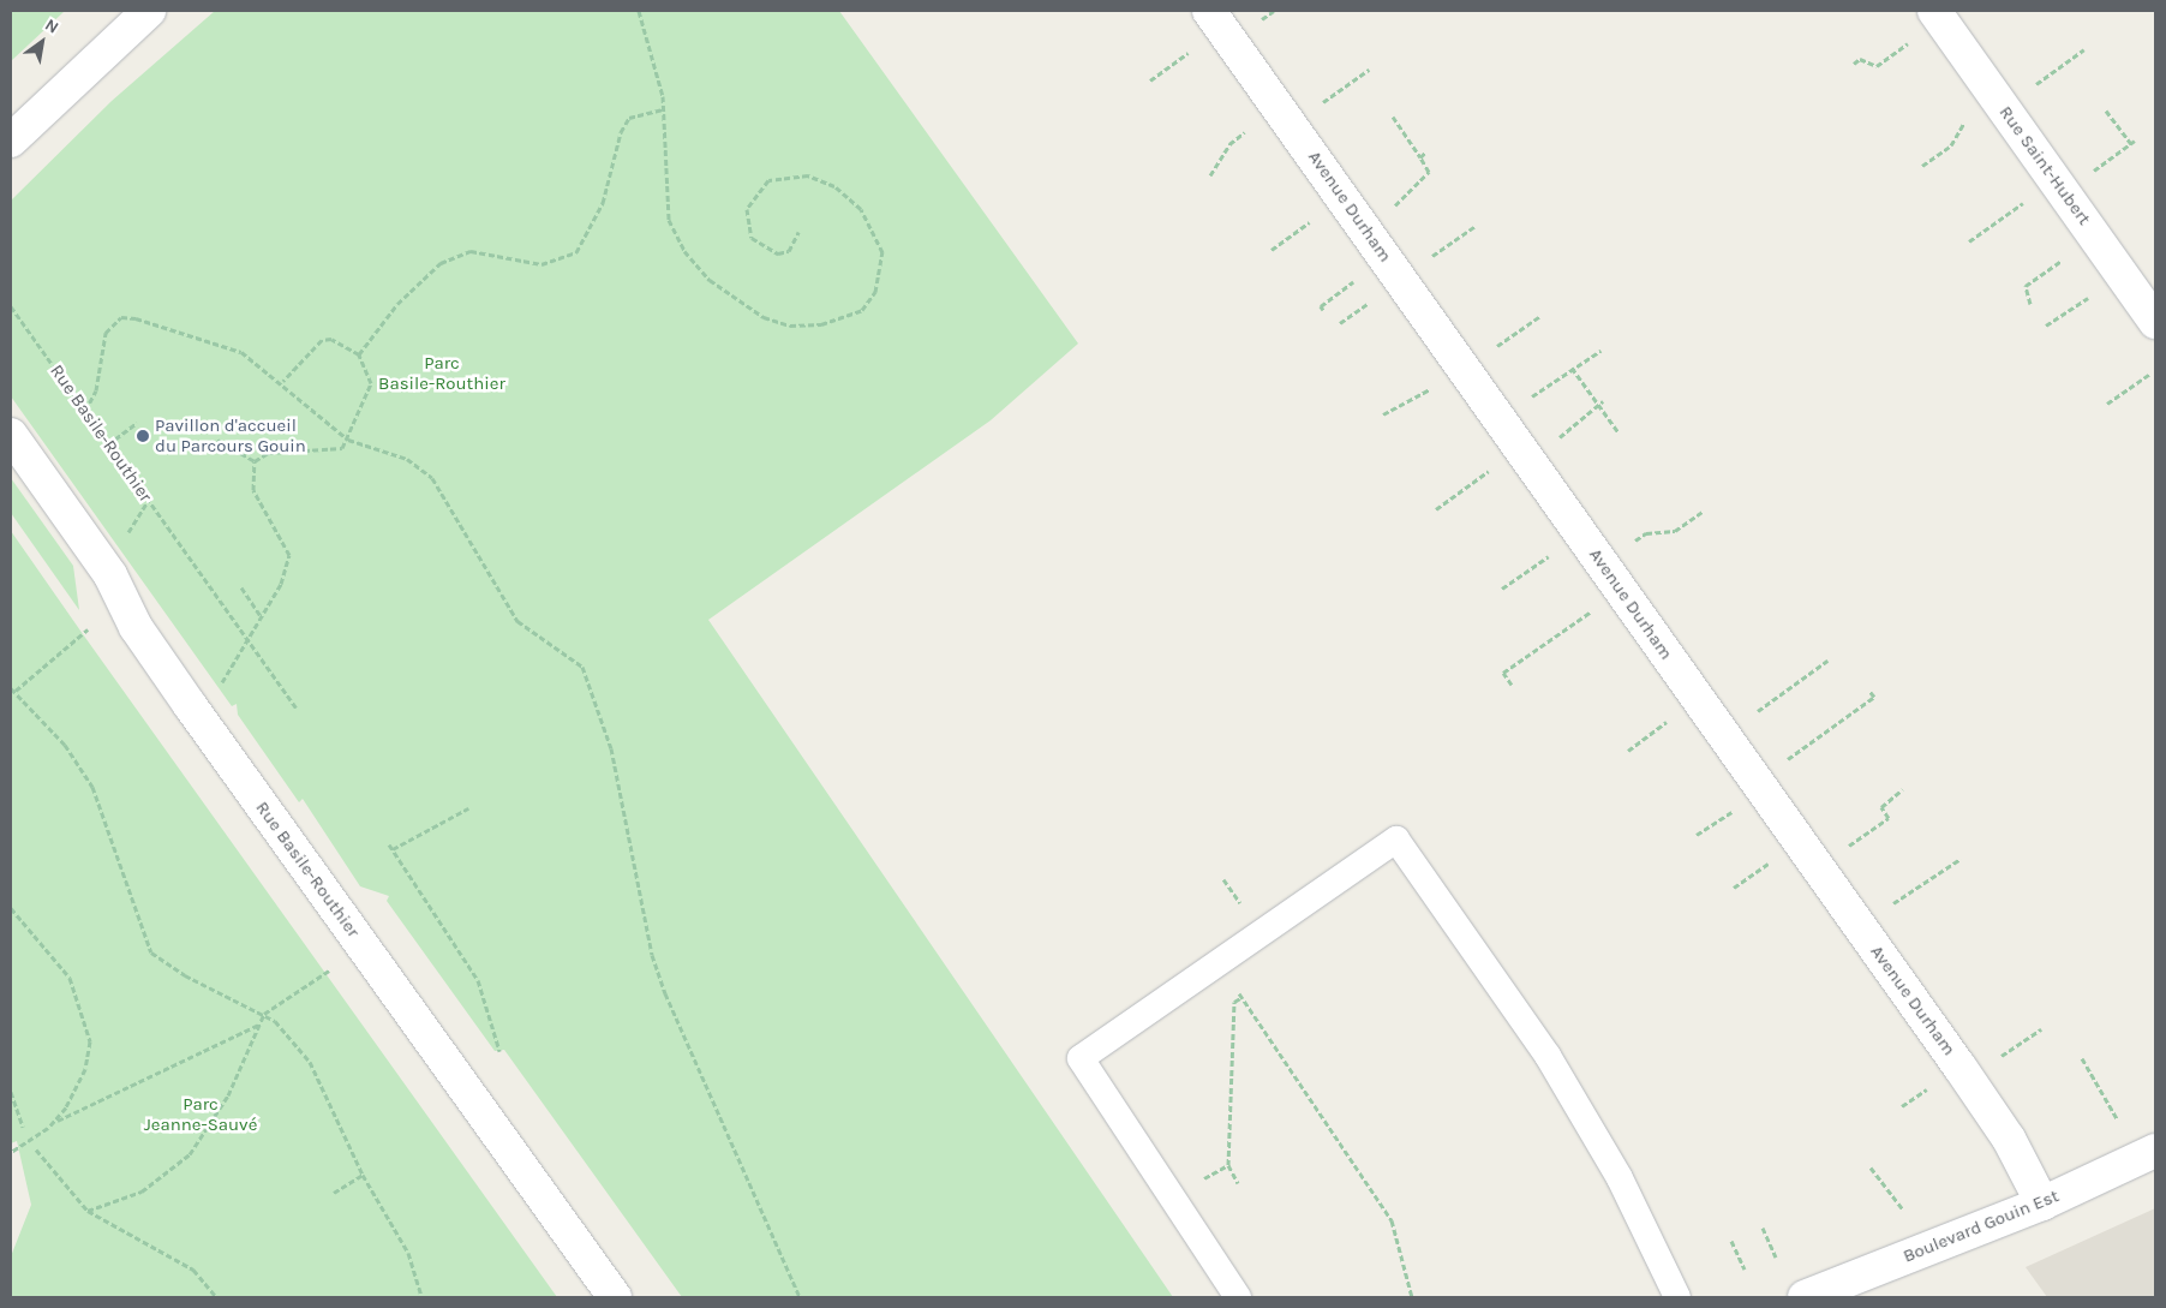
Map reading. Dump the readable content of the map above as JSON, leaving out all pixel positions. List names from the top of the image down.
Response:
{
  "streets": {
    "street": [
      "Rue Saint-Hubert",
      "Avenue Durham",
      "Rue Basile-Routhier",
      "Boulevard Gouin Est"
    ]
  },
  "crossings": [
    ["Avenue Durham", "Boulevard Gouin Est"]
  ],
  "parks": ["Parc Basile-Routhier", "Parc Jeanne-Sauvé"],
  "places": ["Pavillon d'accueil du Parcours Gouin"],
  "north": "top right"
}
